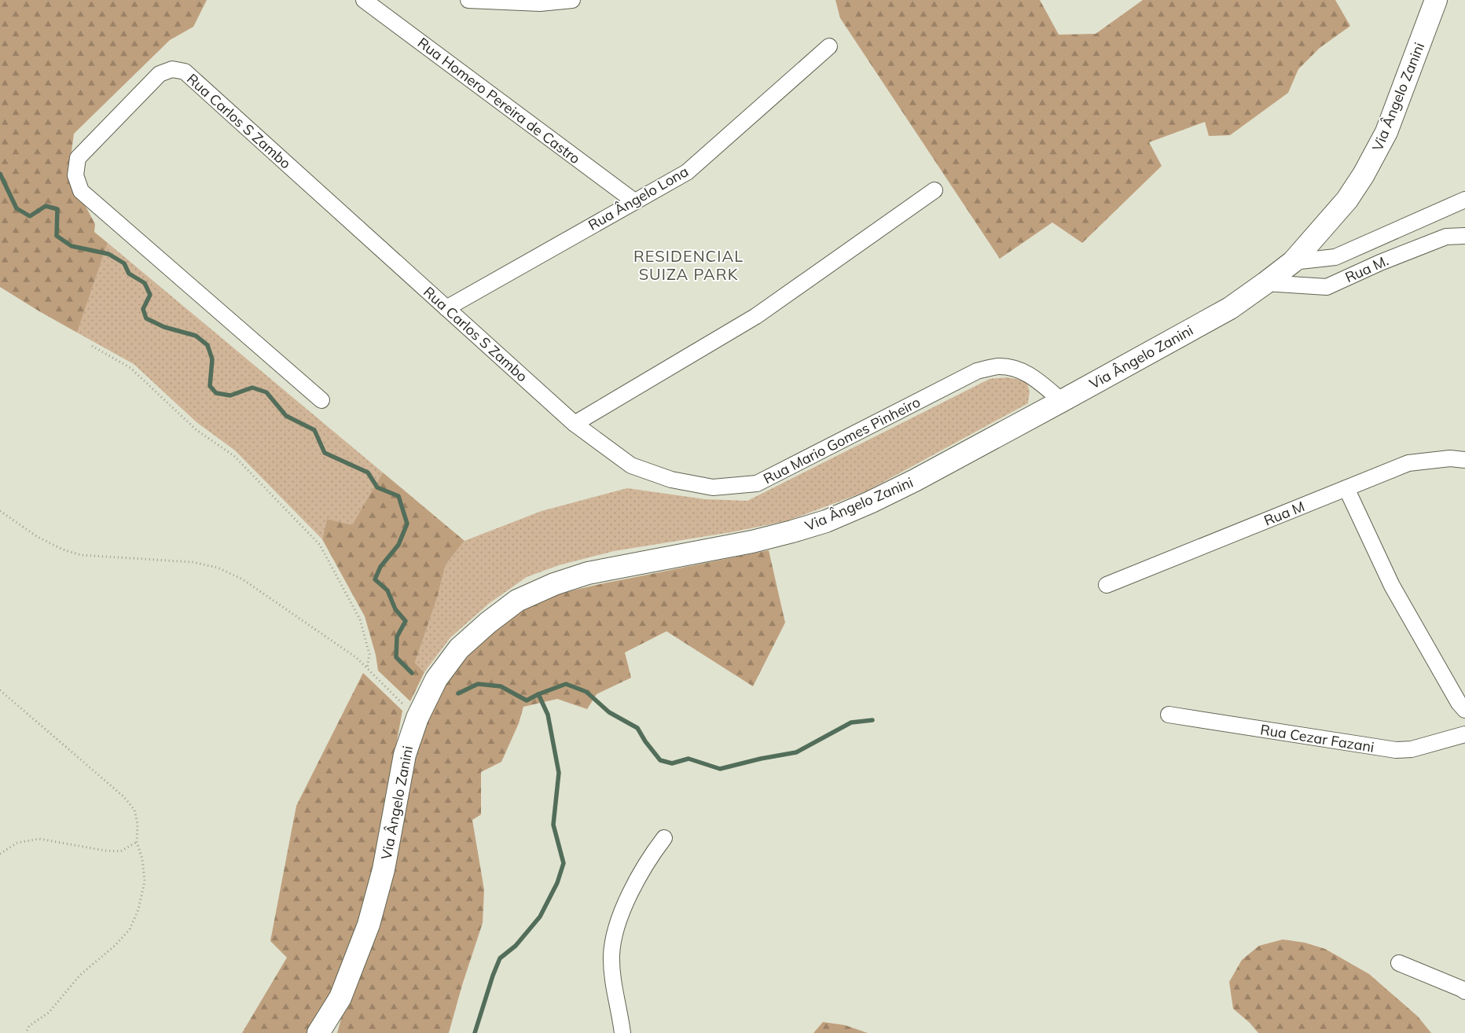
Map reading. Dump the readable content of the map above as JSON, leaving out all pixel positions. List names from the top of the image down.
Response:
{
  "streets": {
    "street": [
      "Via Ângelo Zanini",
      "Rua Homero Pereira de Castro",
      "Rua Carlos S Zambo",
      "Rua Ângelo Lona",
      "Rua M.",
      "Rua Mario Gomes Pinheiro",
      "Rua M",
      "Rua Cezar Fazani"
    ]
  },
  "crossings": [
    ["Via Ângelo Zanini", "Rua M."],
    ["Via Ângelo Zanini", "Rua Mario Gomes Pinheiro"],
    ["Rua Homero Pereira de Castro", "Rua Ângelo Lona"],
    ["Rua Carlos S Zambo", "Rua Ângelo Lona"],
    ["Rua Carlos S Zambo", "Rua Mario Gomes Pinheiro"]
  ],
  "districts": ["RESIDENCIAL SUIZA PARK"]
}
